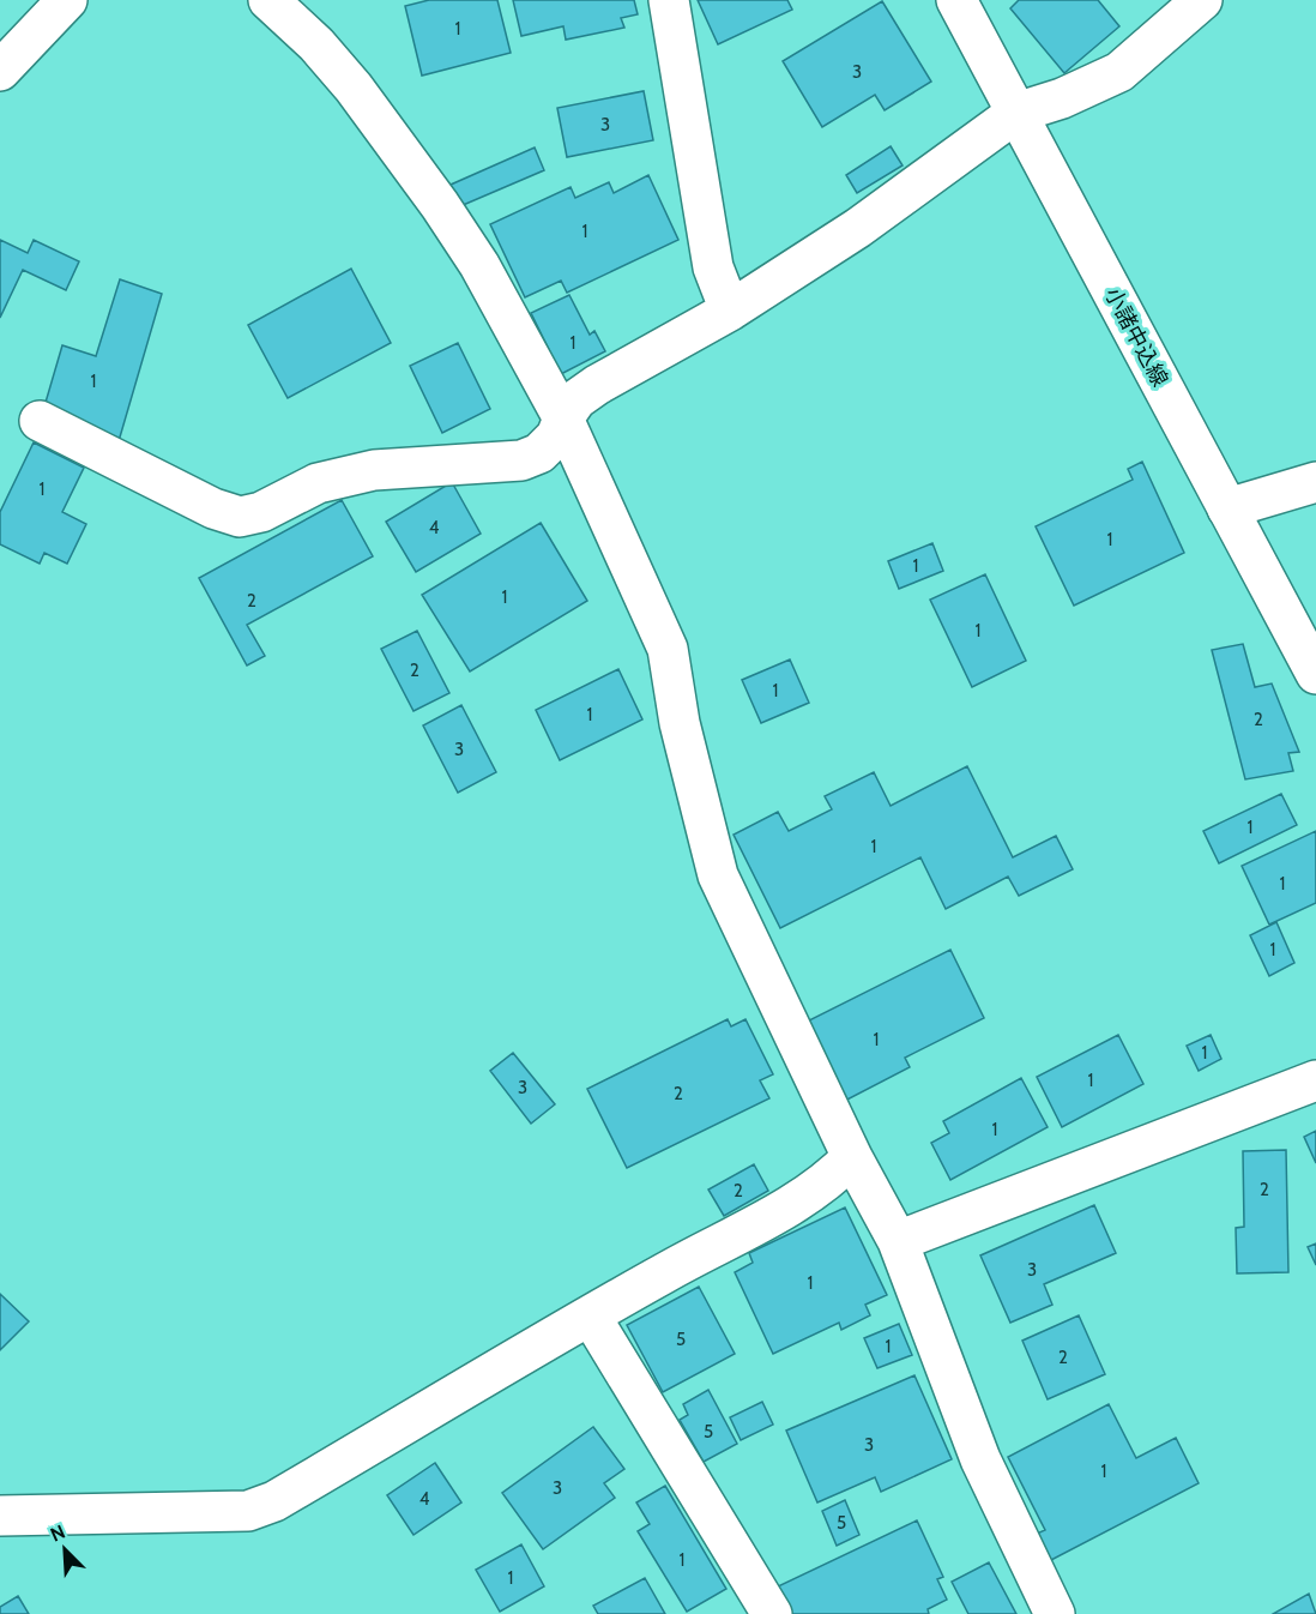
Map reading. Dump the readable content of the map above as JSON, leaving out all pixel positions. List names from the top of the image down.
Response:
{
  "streets": {
    "street": ["小諸中込線"]
  },
  "house_numbers": [
    "1",
    "3",
    "3",
    "1",
    "1",
    "1",
    "1",
    "4",
    "1",
    "1",
    "1",
    "2",
    "1",
    "2",
    "1",
    "1",
    "2",
    "3",
    "1",
    "1",
    "1",
    "1",
    "1",
    "1",
    "1",
    "3",
    "2",
    "1",
    "2",
    "2",
    "3",
    "1",
    "5",
    "1",
    "2",
    "5",
    "3",
    "1",
    "3",
    "4",
    "5",
    "1",
    "1"
  ],
  "north": "top left"
}
